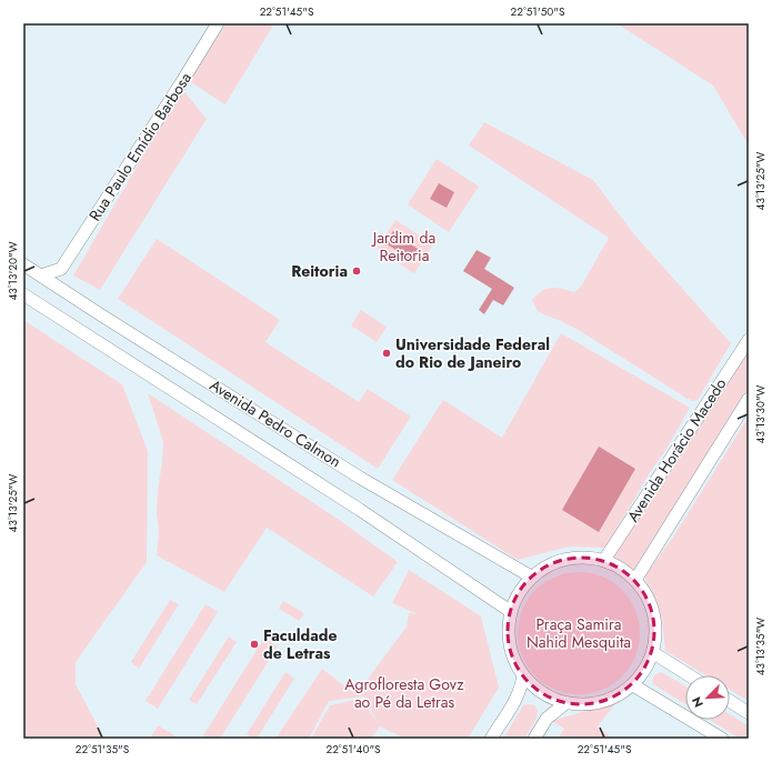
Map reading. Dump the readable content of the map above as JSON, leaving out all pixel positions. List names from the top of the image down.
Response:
{
  "streets": {
    "street": ["Rua Paulo Emídio Barbosa", "Avenida Pedro Calmon", "Avenida Horácio Macedo"]
  },
  "crossings": [
    ["Avenida Pedro Calmon", "Avenida Horácio Macedo"]
  ],
  "parks": ["Jardim da Reitoria", "Praça Samira Nahid Mesquita", "Agrofloresta Govz ao Pé da Letras"],
  "places": ["Reitoria", "Universidade Federal do Rio de Janeiro", "Faculdade de Letras"],
  "north": "bottom left",
  "coordinates": [
    "22°51'45\"S",
    "22°51'50\"S",
    "43°13'25\"W",
    "43°13'20\"W",
    "43°13'30\"W",
    "43°13'35\"W",
    "22°51'35\"S",
    "22°51'40\"S"
  ]
}
